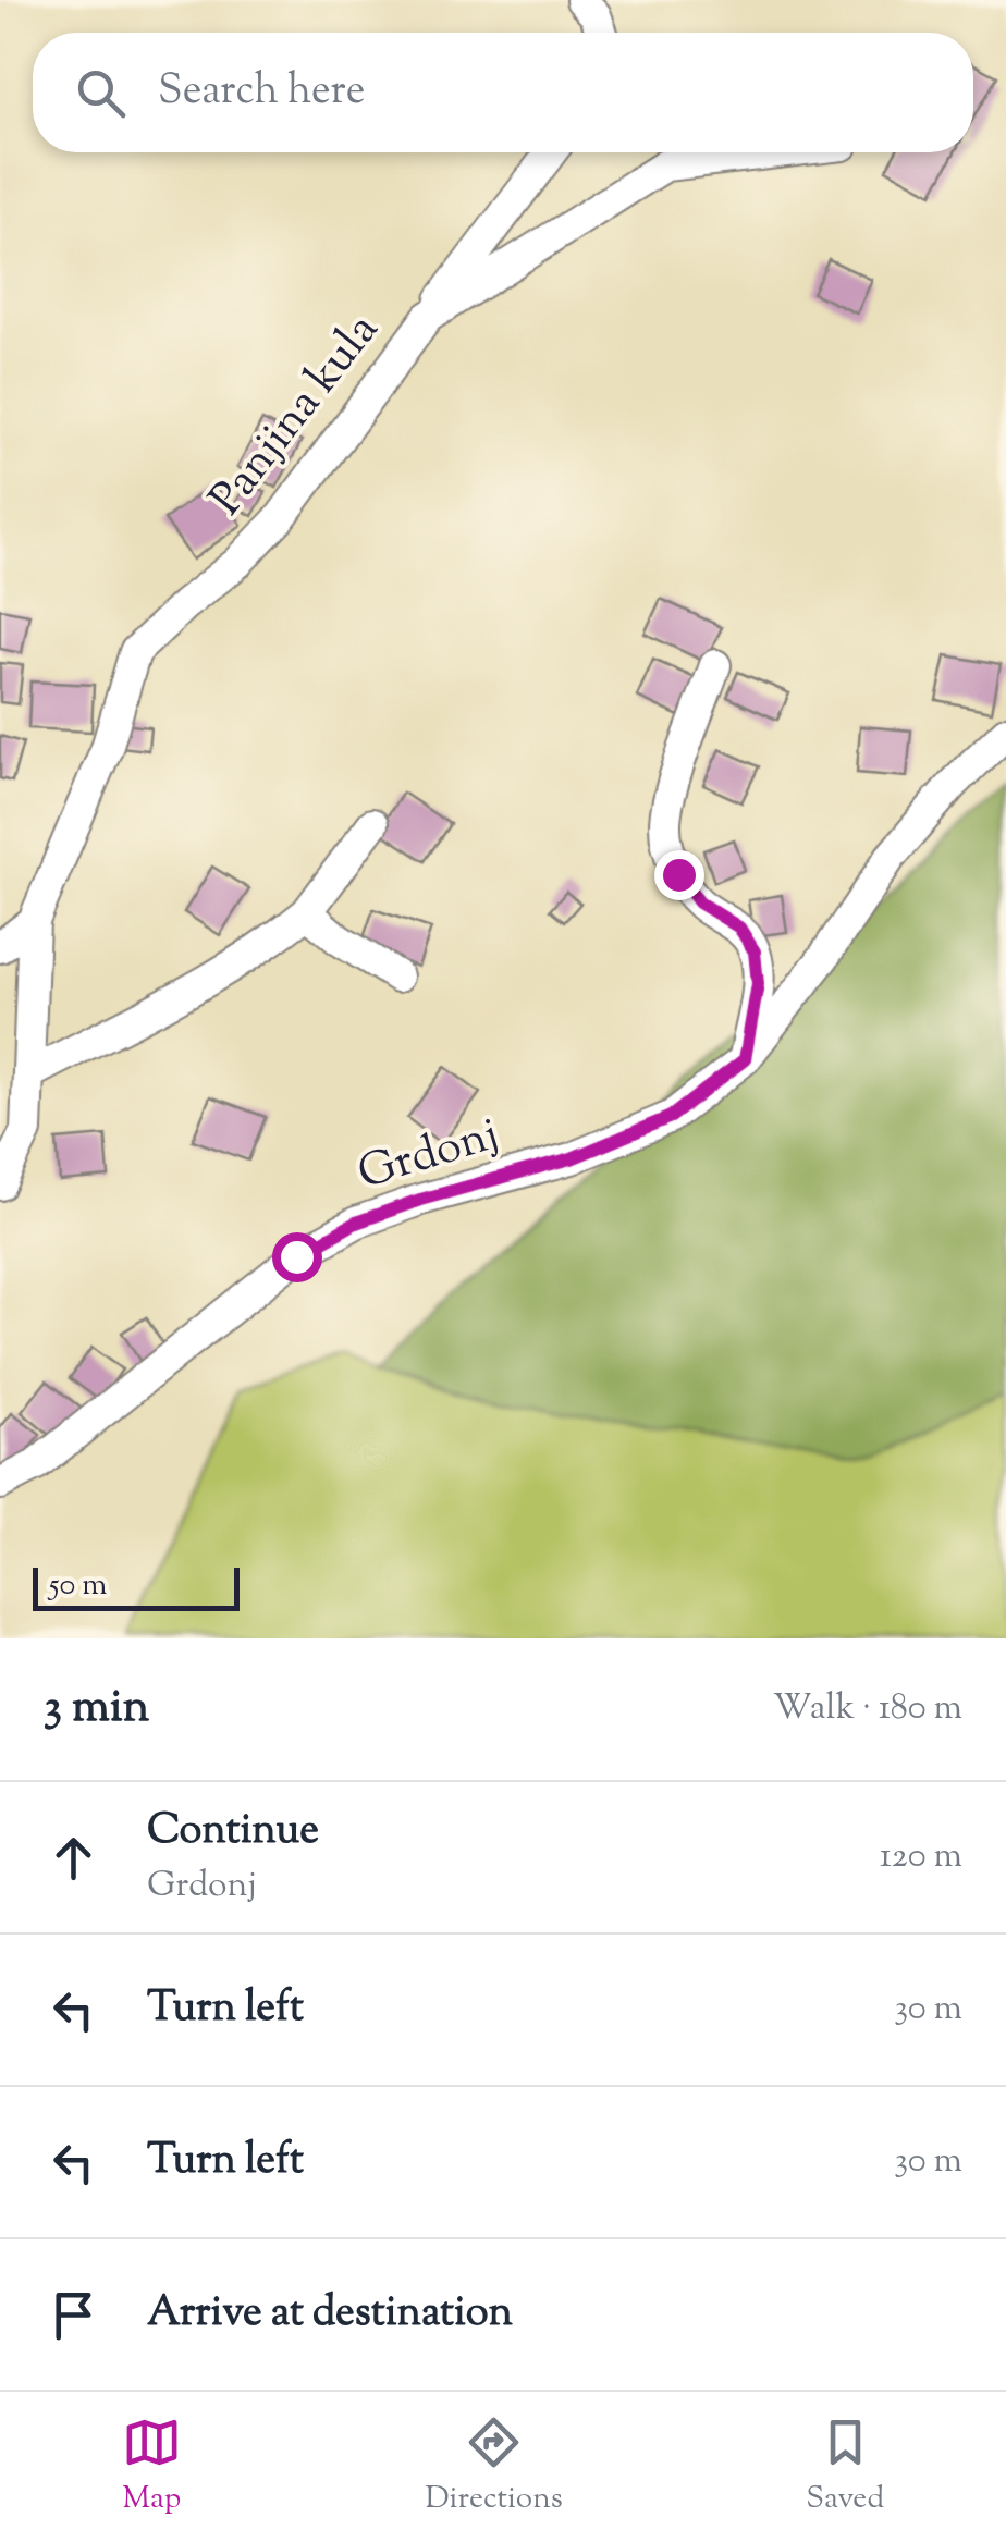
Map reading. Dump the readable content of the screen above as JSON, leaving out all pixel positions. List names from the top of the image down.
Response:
{
  "streets": {
    "street": ["Panjina kula", "Grdonj"]
  },
  "scale_bar": "50 m",
  "page": {
    "search": "Search here",
    "scale": "50 m",
    "heading": ["3 min", "Walk · 180 m"],
    "list": [
      ["Continue", "Grdonj", "120 m"],
      ["Turn left", "30 m"],
      ["Turn left", "30 m"],
      "Arrive at destination"
    ],
    "nav": ["Map", "Directions", "Saved"]
  }
}
